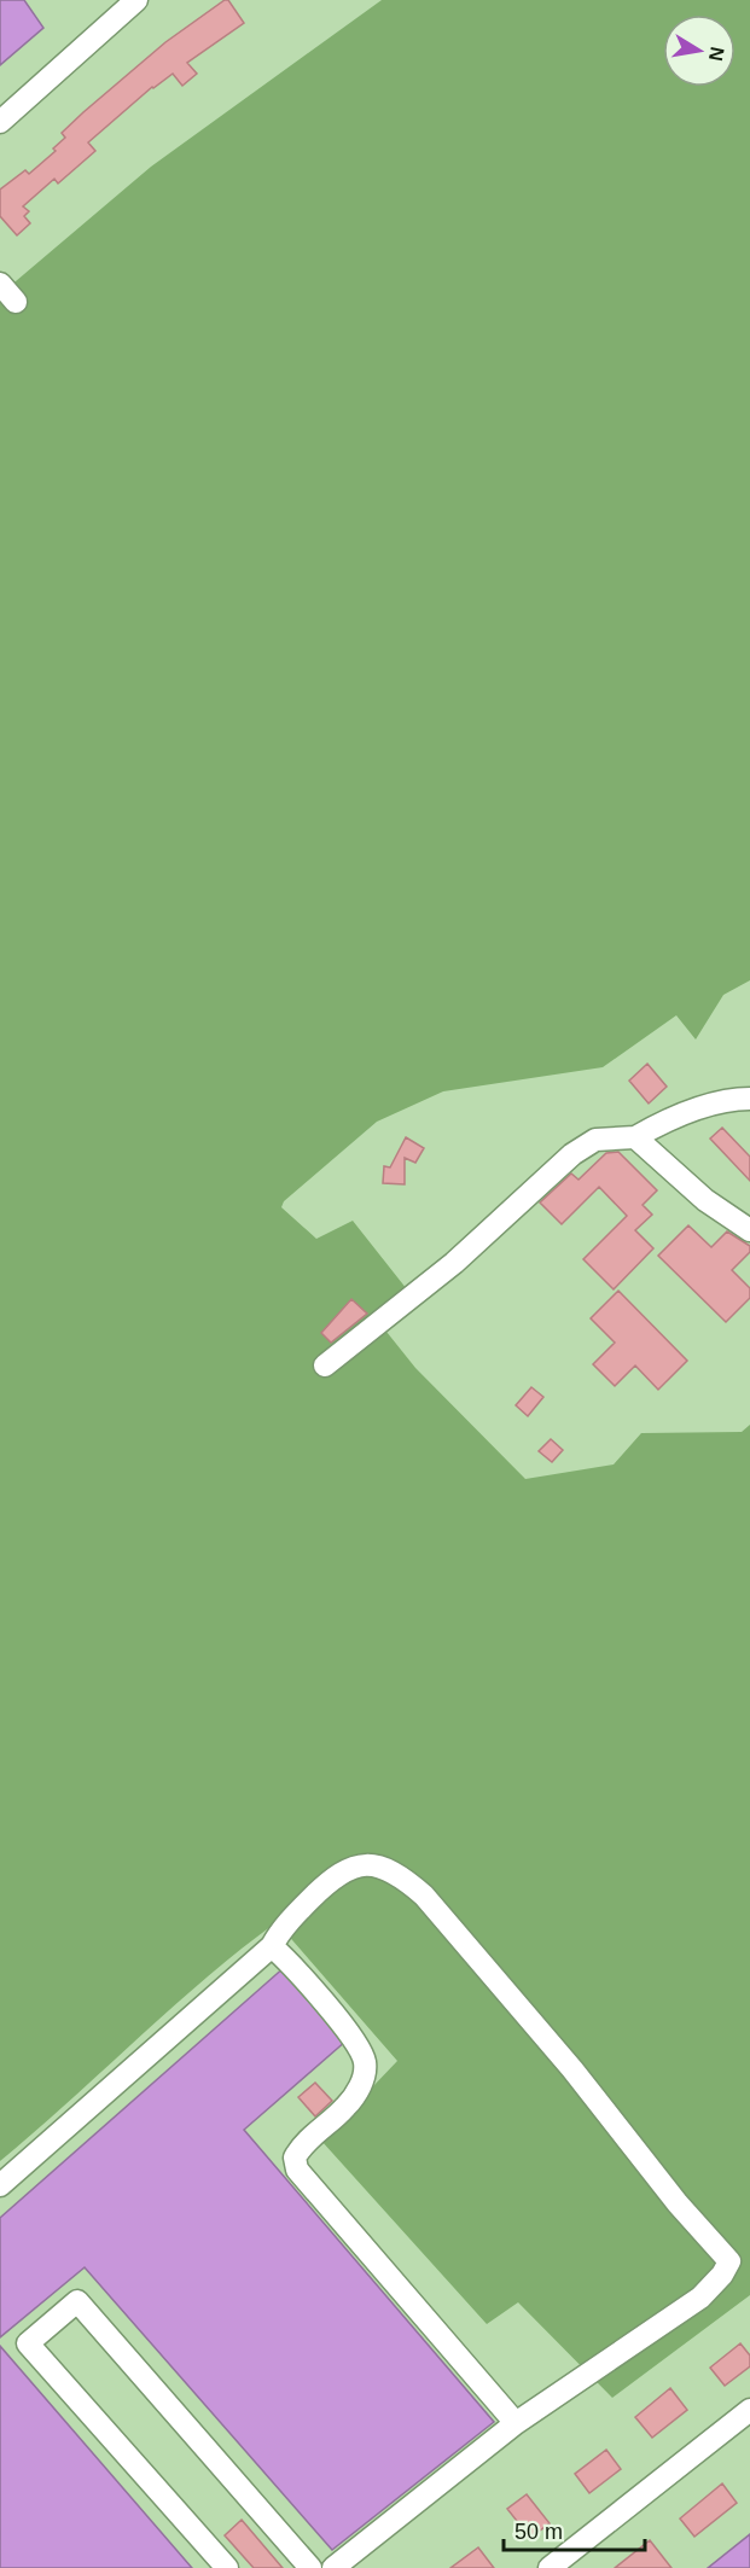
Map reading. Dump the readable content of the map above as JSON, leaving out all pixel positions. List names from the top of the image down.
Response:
{
  "scale_bar": "50 m",
  "north": "right"
}
